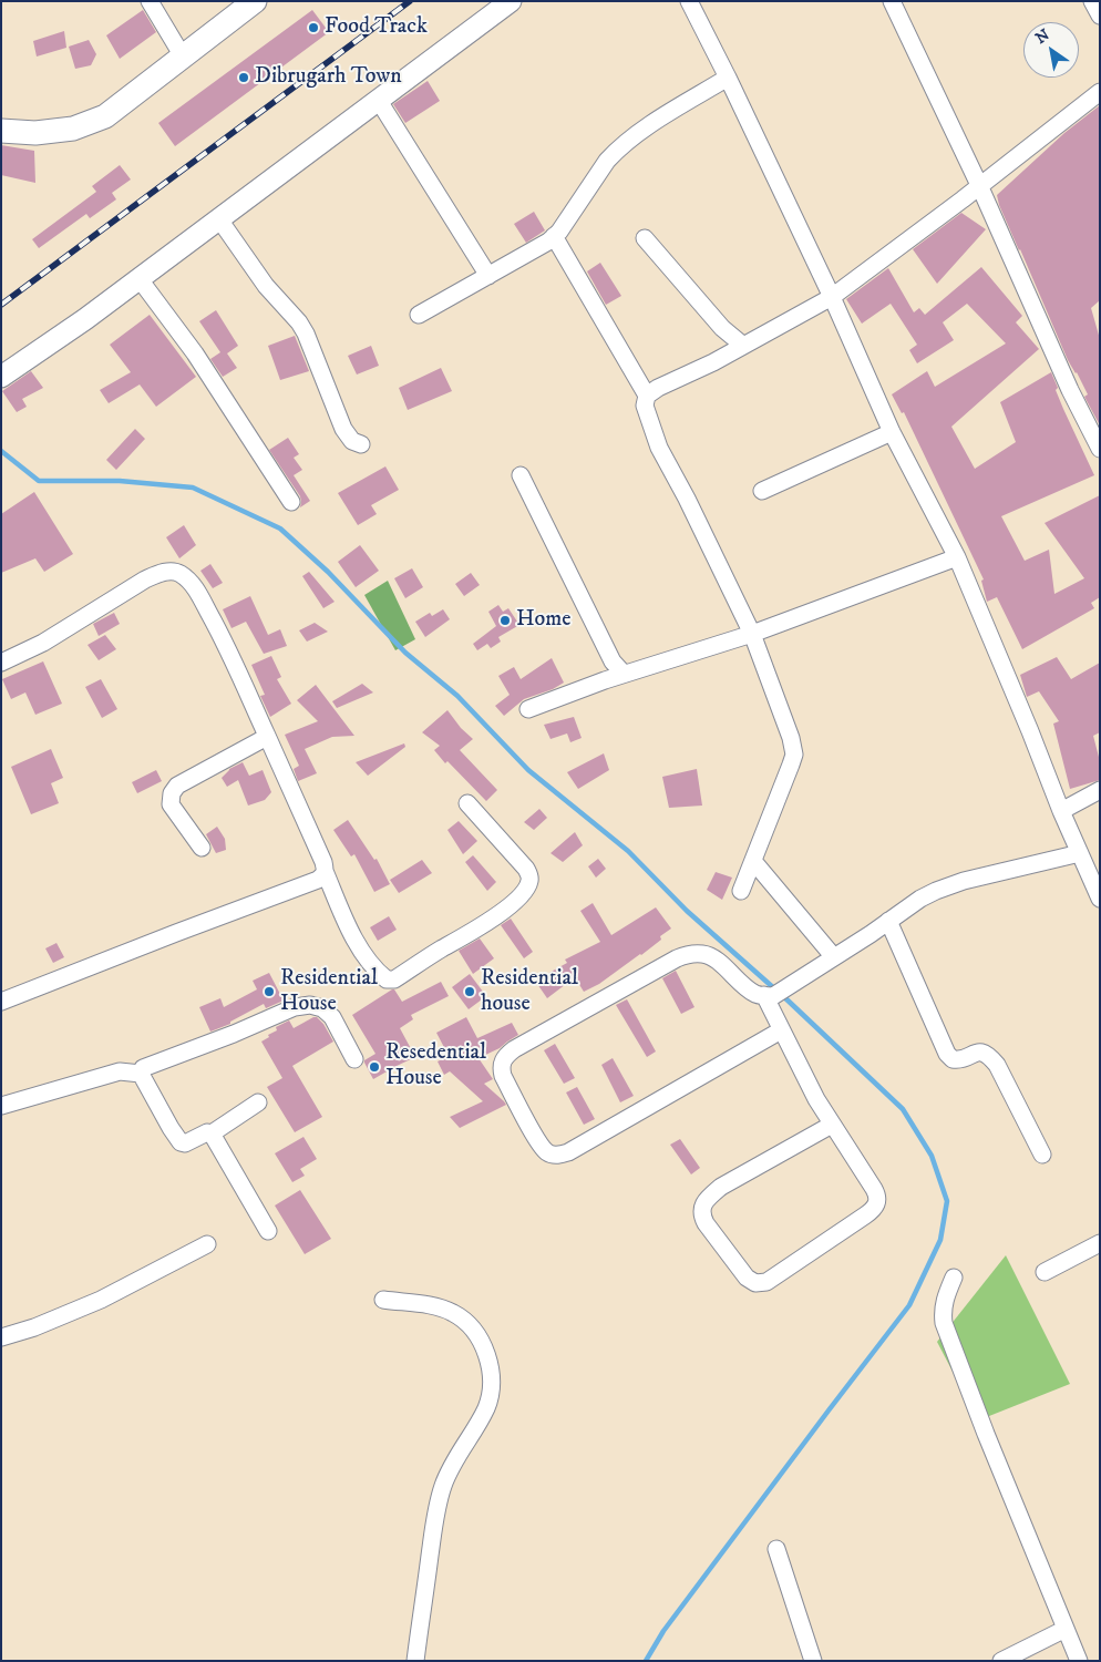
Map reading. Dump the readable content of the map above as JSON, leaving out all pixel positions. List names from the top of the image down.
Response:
{
  "places": [
    "Food Track",
    "Dibrugarh Town",
    "Home",
    "Residential House",
    "Residential house",
    "Resedential House"
  ],
  "north": "top left"
}
